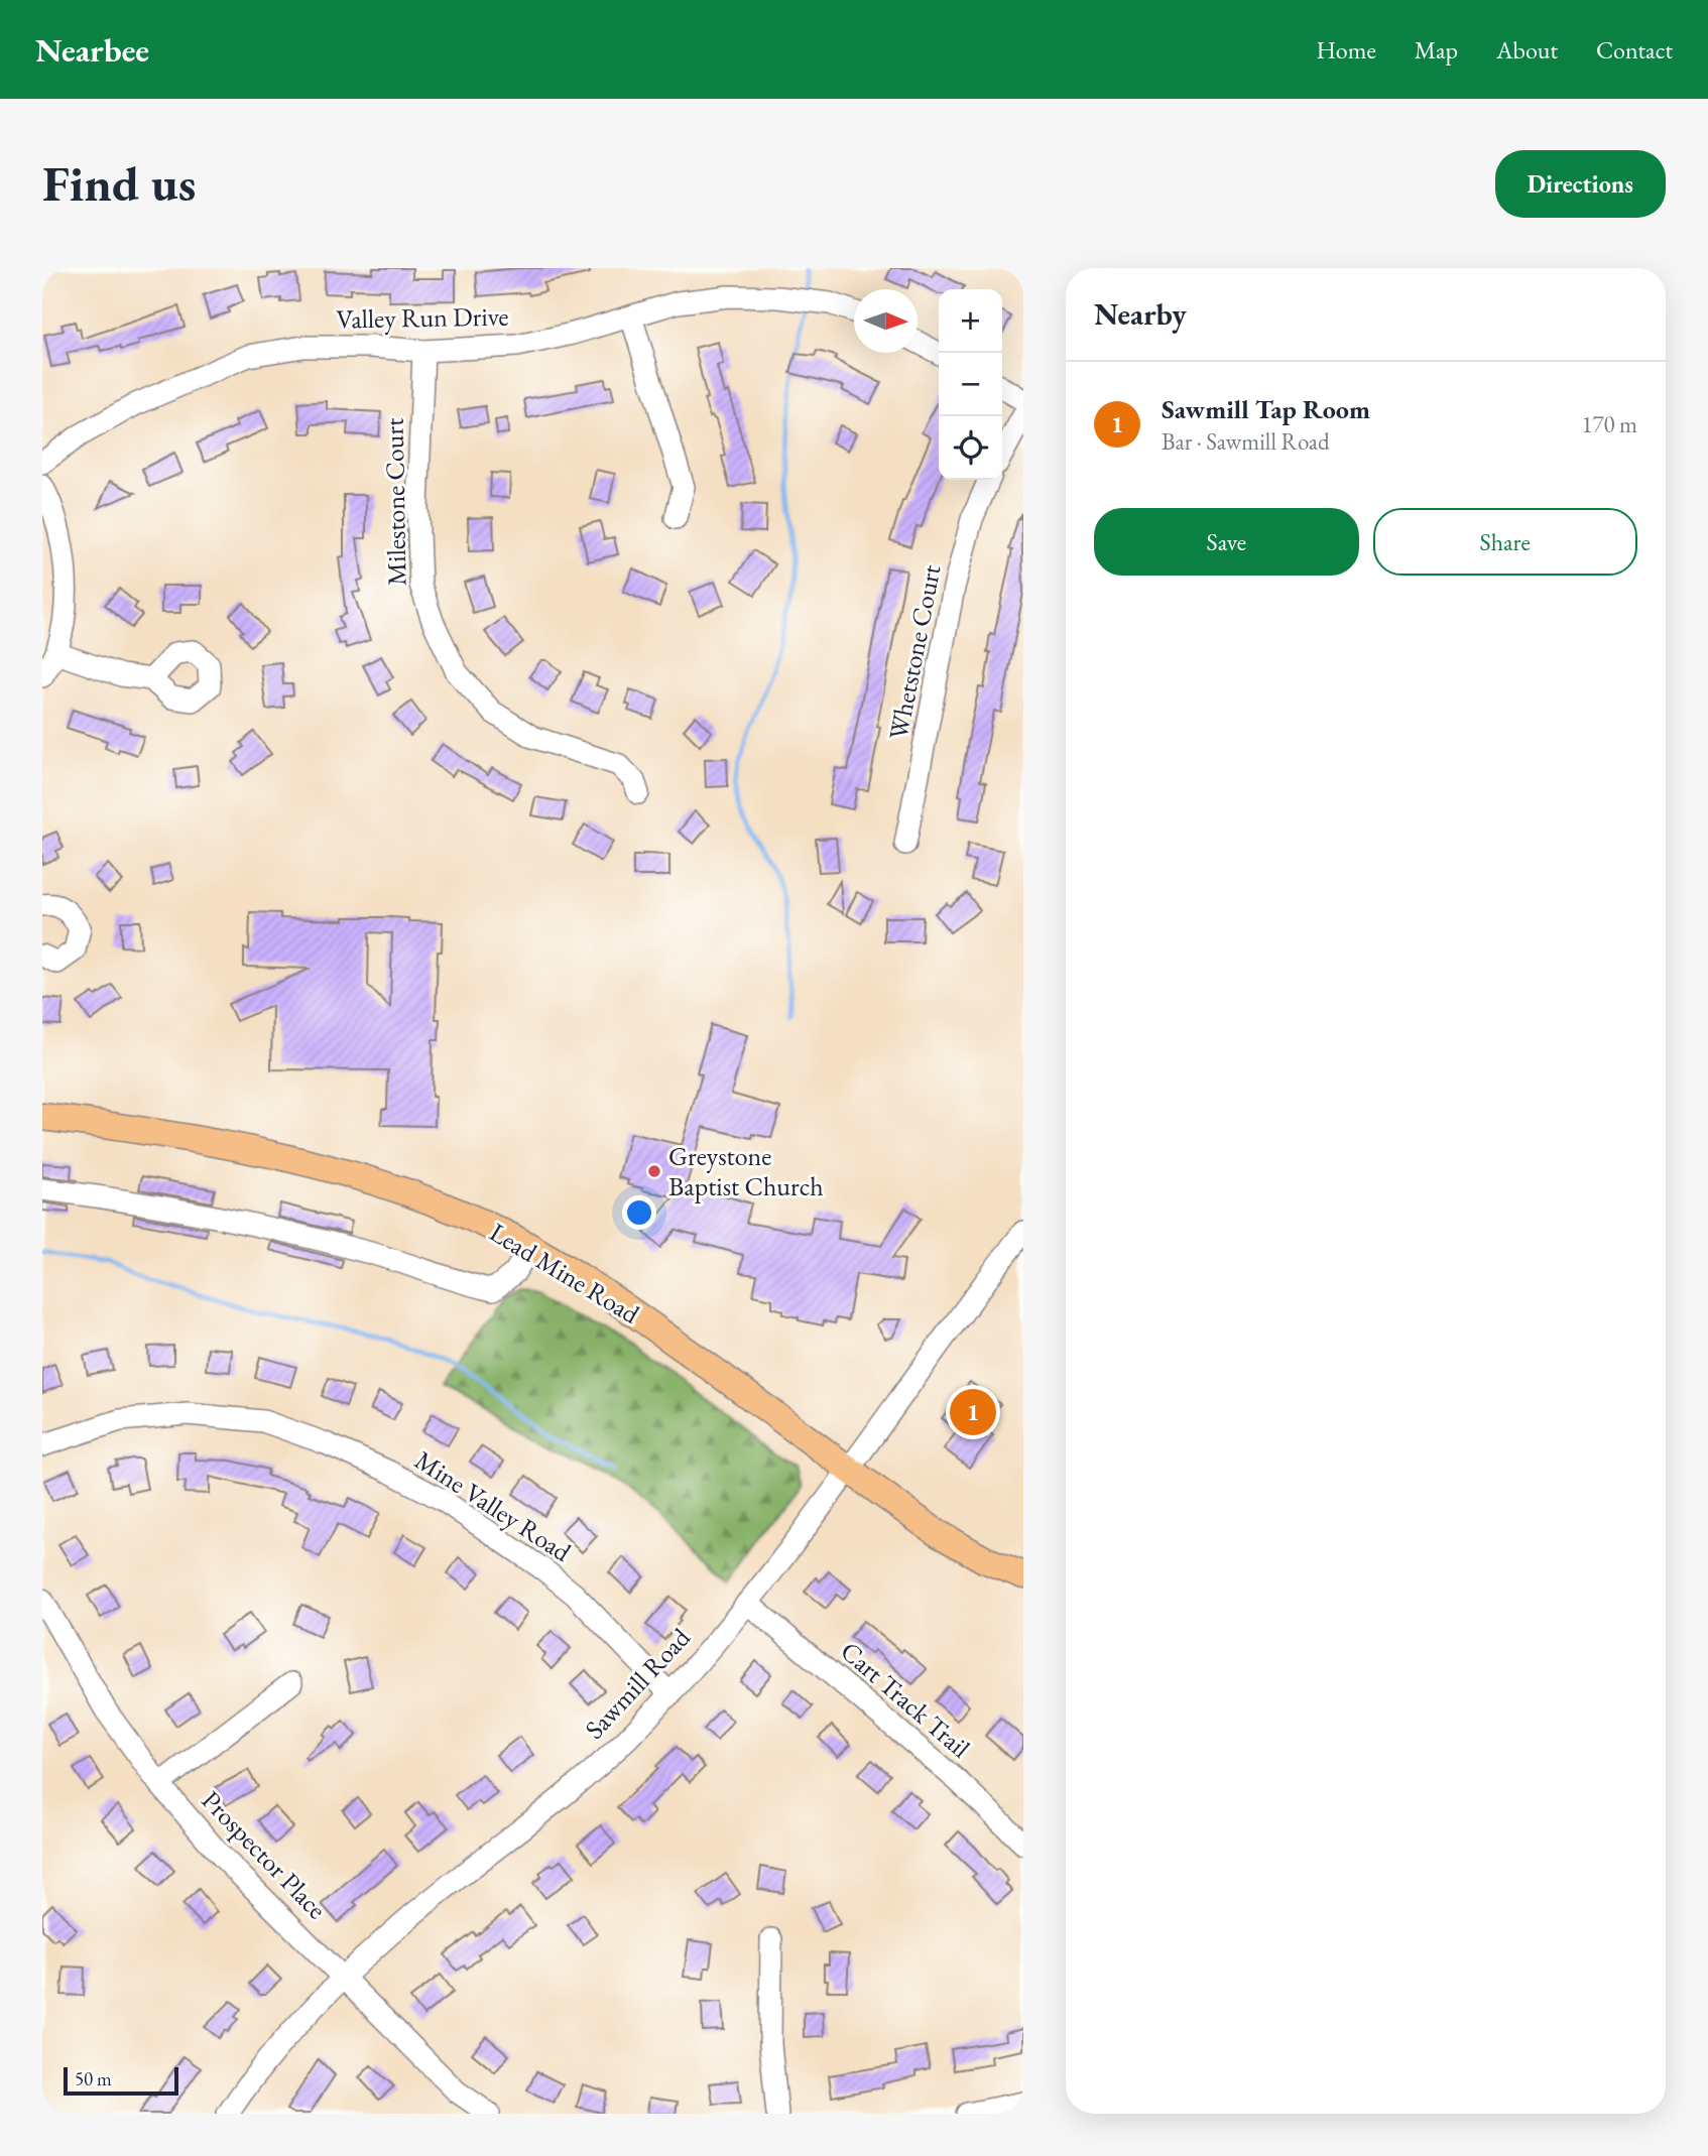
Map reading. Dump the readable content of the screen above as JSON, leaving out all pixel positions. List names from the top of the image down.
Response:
{
  "streets": {
    "main road": ["Lead Mine Road"],
    "street": [
      "Valley Run Drive",
      "Milestone Court",
      "Whetstone Court",
      "Mine Valley Road",
      "Sawmill Road",
      "Cart Track Trail",
      "Prospector Place"
    ]
  },
  "crossings": [
    ["Valley Run Drive", "Milestone Court"],
    ["Lead Mine Road", "Sawmill Road"],
    ["Mine Valley Road", "Sawmill Road"],
    ["Sawmill Road", "Cart Track Trail"],
    ["Sawmill Road", "Prospector Place"]
  ],
  "places": ["Greystone Baptist Church"],
  "scale_bar": "50 m",
  "north": "right",
  "page": {
    "header": "Nearbee",
    "nav": [
      "Home",
      "Map",
      "About",
      "Contact"
    ],
    "buttons": [
      "Directions",
      ["Save", "Share"]
    ],
    "title": "Find us",
    "heading": "Nearby",
    "map_buttons": ["+", "−"],
    "list": [
      {
        "mark": "1",
        "name": "Sawmill Tap Room",
        "note": "Bar · Sawmill Road",
        "value": "170 m"
      }
    ],
    "pins": "1",
    "scale": "50 m"
  }
}
